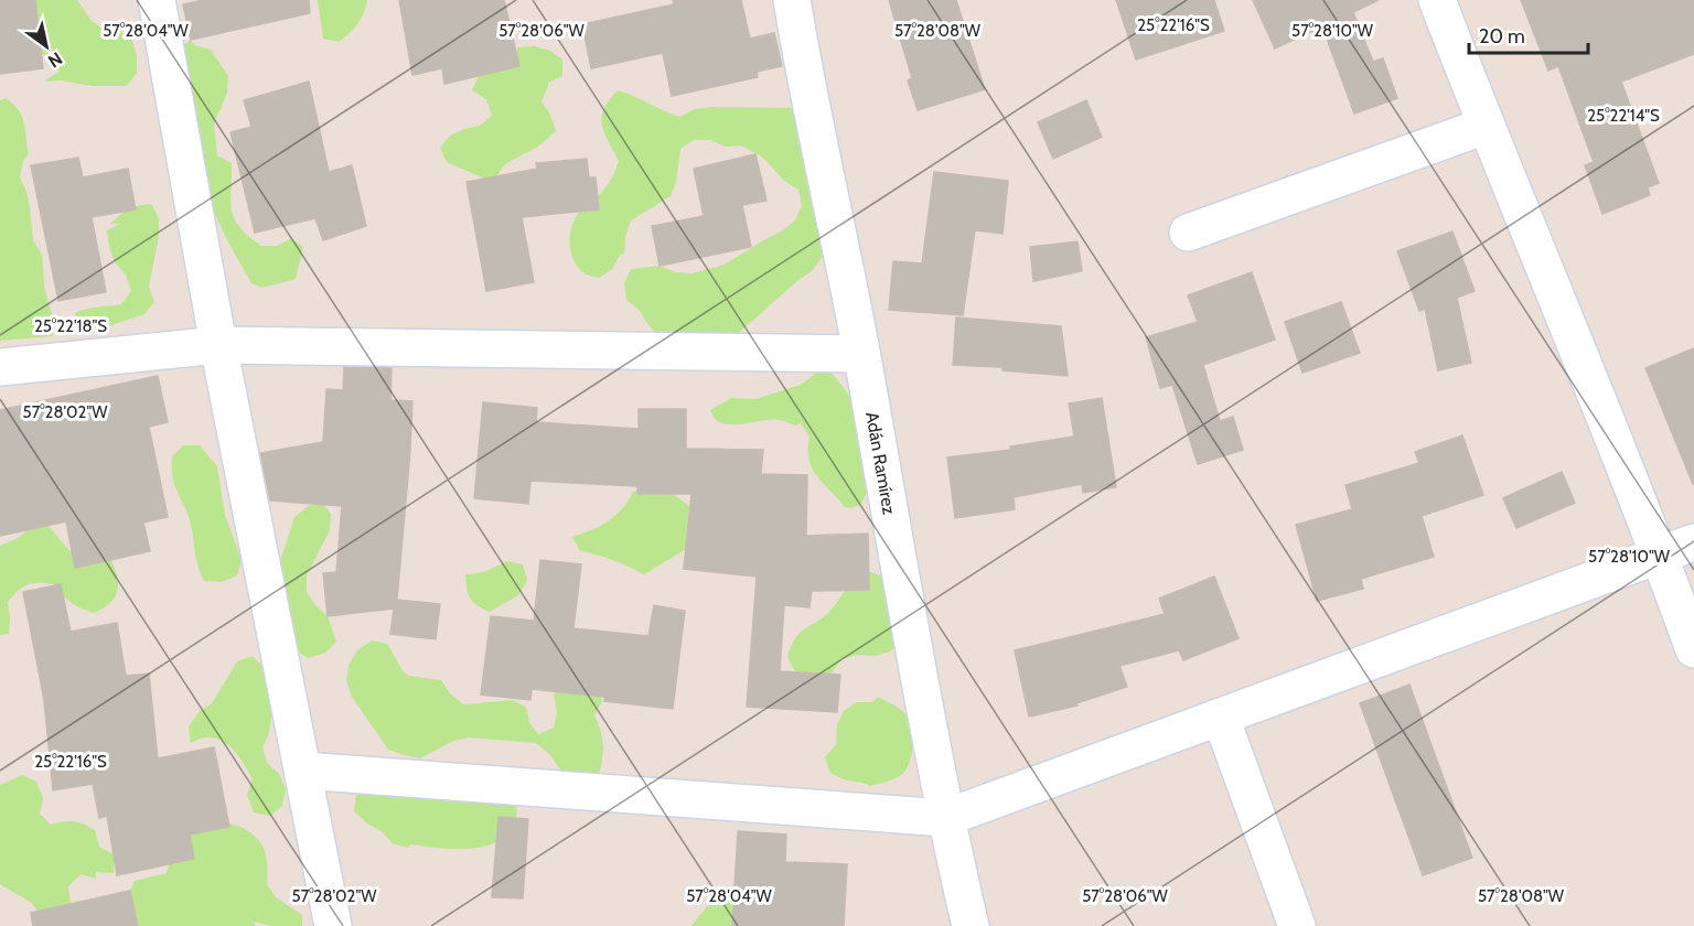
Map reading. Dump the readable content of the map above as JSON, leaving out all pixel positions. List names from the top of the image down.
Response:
{
  "streets": {
    "street": ["Adán Ramírez"]
  },
  "scale_bar": "20 m",
  "north": "bottom right",
  "coordinates": [
    "25°22'16\"S",
    "57°28'04\"W",
    "57°28'06\"W",
    "57°28'08\"W",
    "57°28'10\"W",
    "25°22'14\"S",
    "25°22'18\"S",
    "57°28'02\"W"
  ]
}
